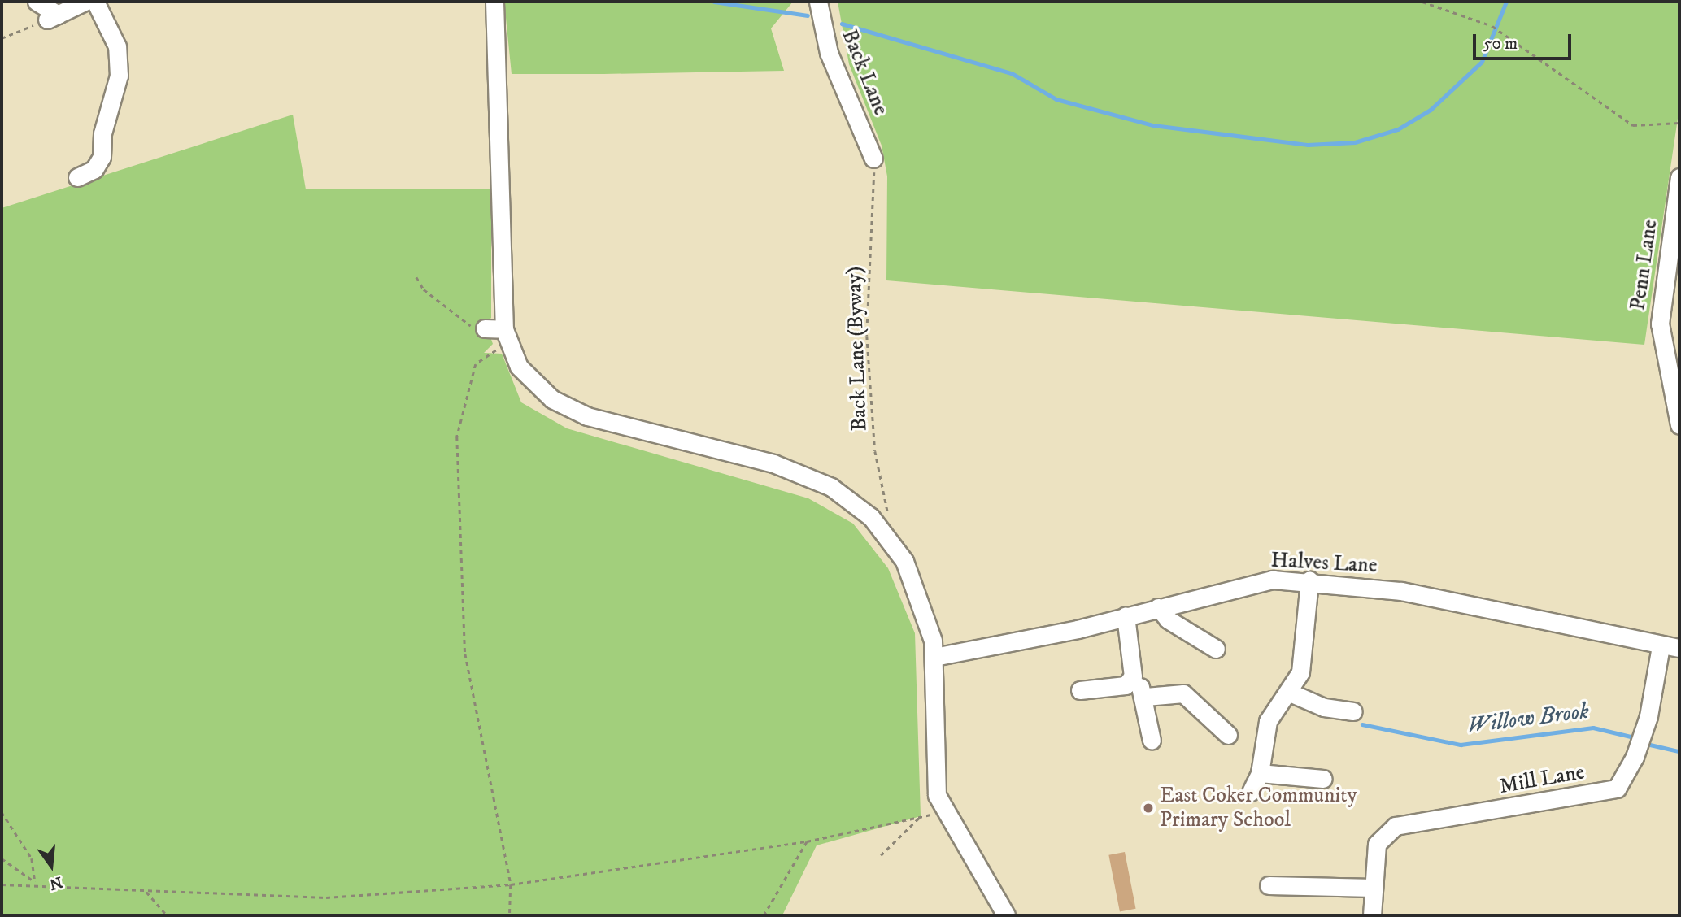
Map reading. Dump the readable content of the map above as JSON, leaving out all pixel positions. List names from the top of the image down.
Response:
{
  "streets": {
    "street": [
      "Back Lane",
      "Penn Lane",
      "Halves Lane",
      "Mill Lane"
    ],
    "path": ["Back Lane (Byway)"]
  },
  "crossings": [
    ["Back Lane", "Back Lane (Byway)"],
    ["Halves Lane", "Mill Lane"]
  ],
  "water": ["Willow Brook"],
  "places": ["East Coker Community Primary School"],
  "scale_bar": "50 m",
  "north": "bottom"
}
